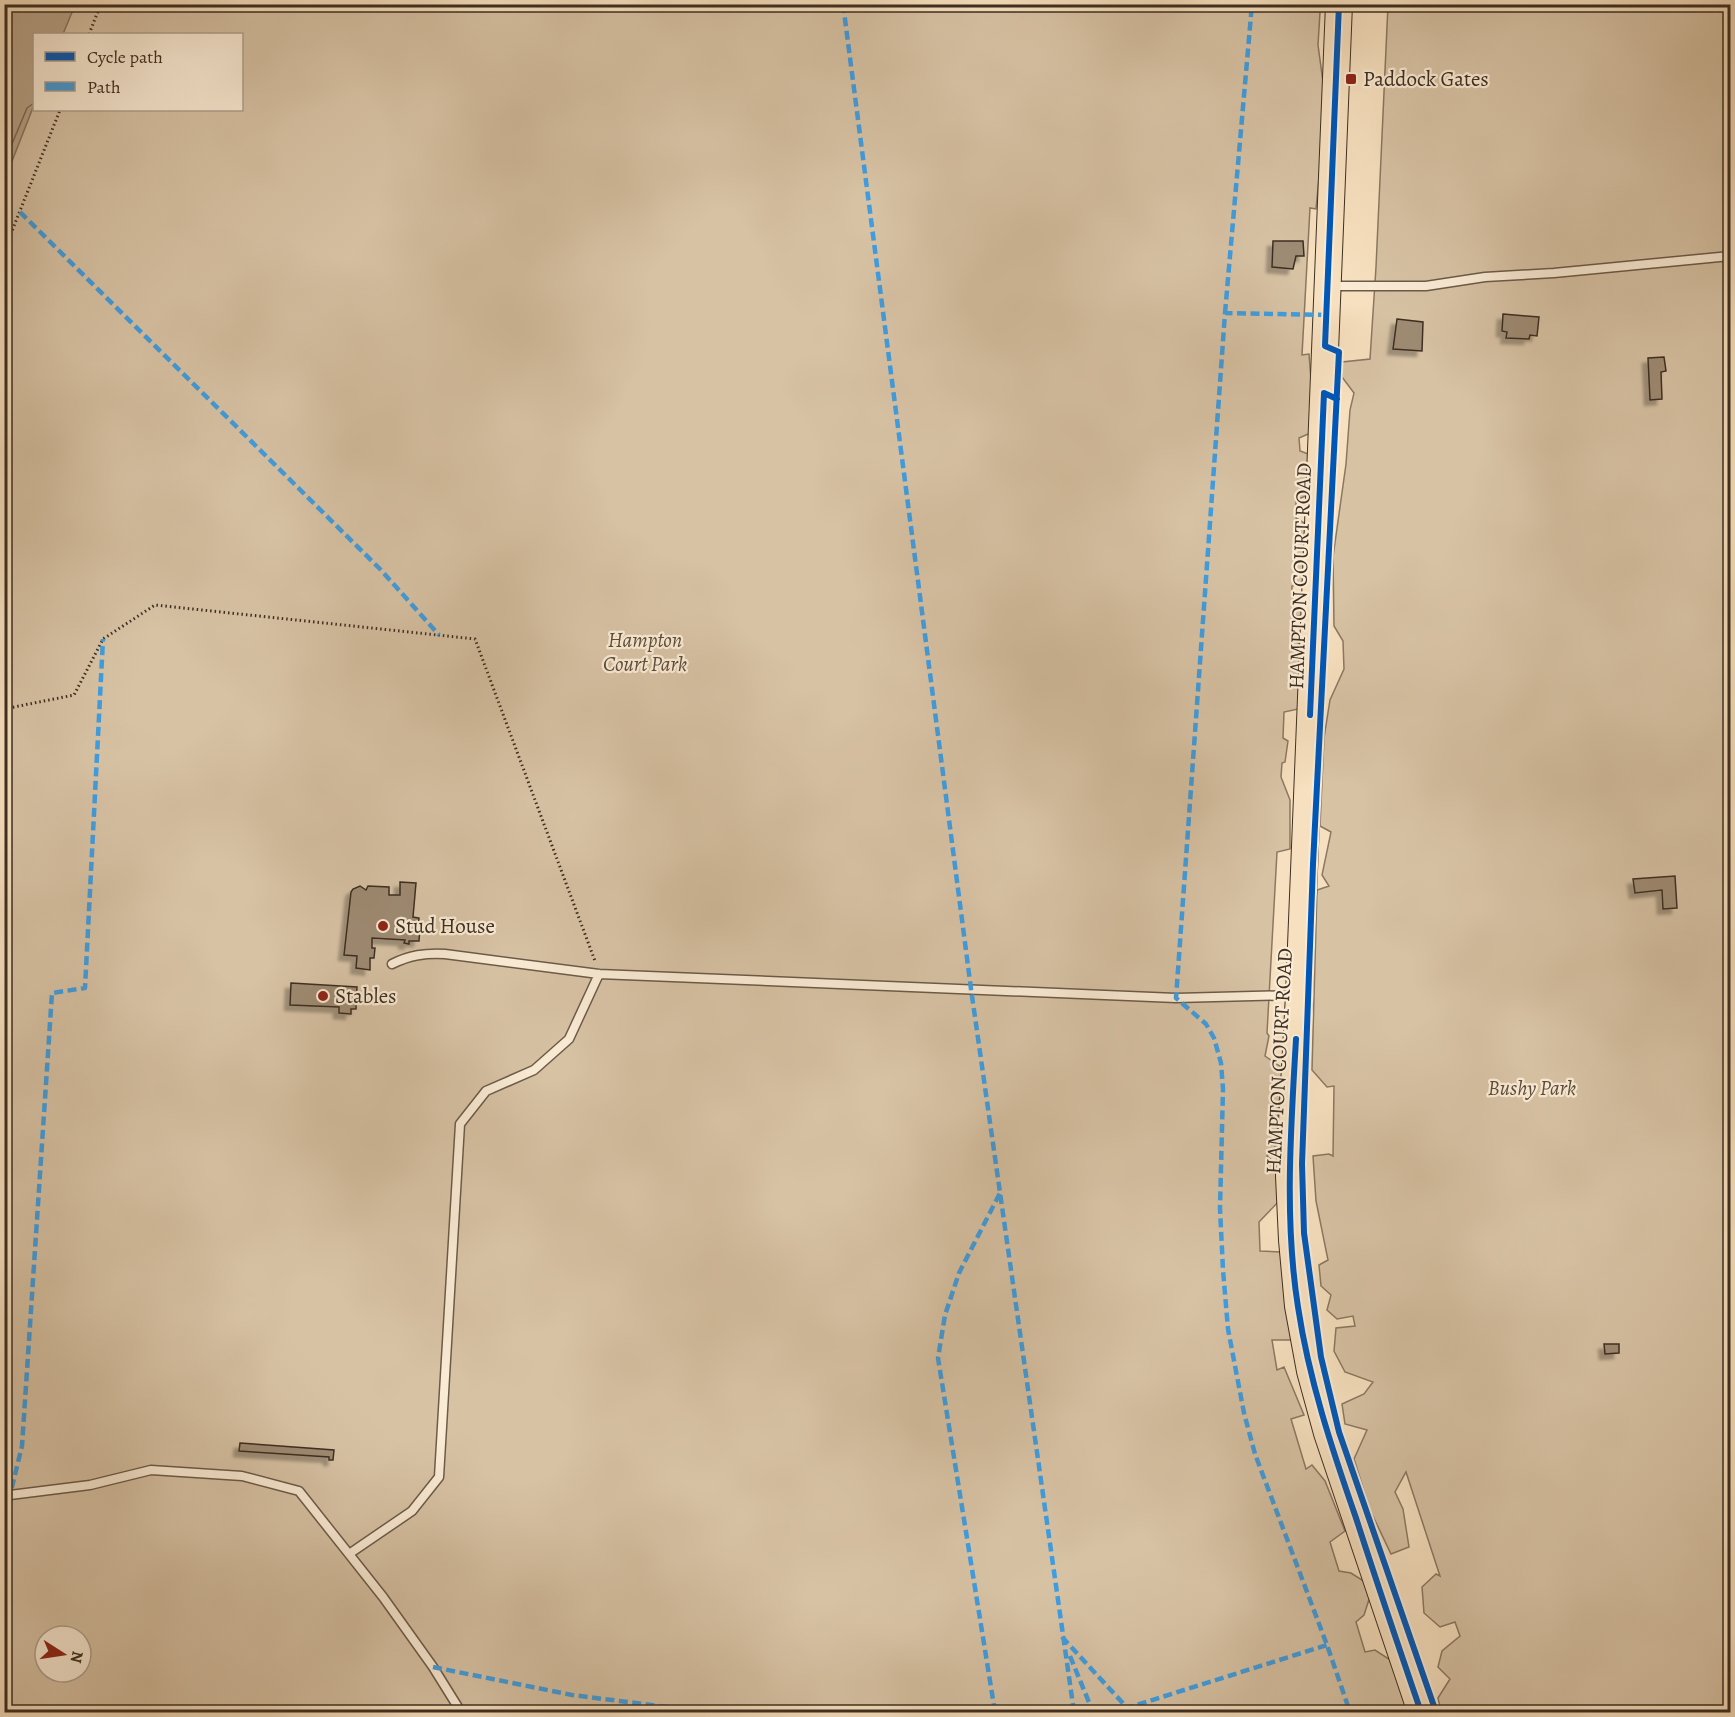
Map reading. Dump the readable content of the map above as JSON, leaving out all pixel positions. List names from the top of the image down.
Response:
{
  "streets": {
    "main road": ["HAMPTON COURT ROAD"]
  },
  "parks": ["Hampton Court Park", "Bushy Park"],
  "places": {
    "transit": ["Paddock Gates"],
    "other": ["Stud House", "Stables"]
  },
  "legend": ["Cycle path", "Path"],
  "north": "right"
}
